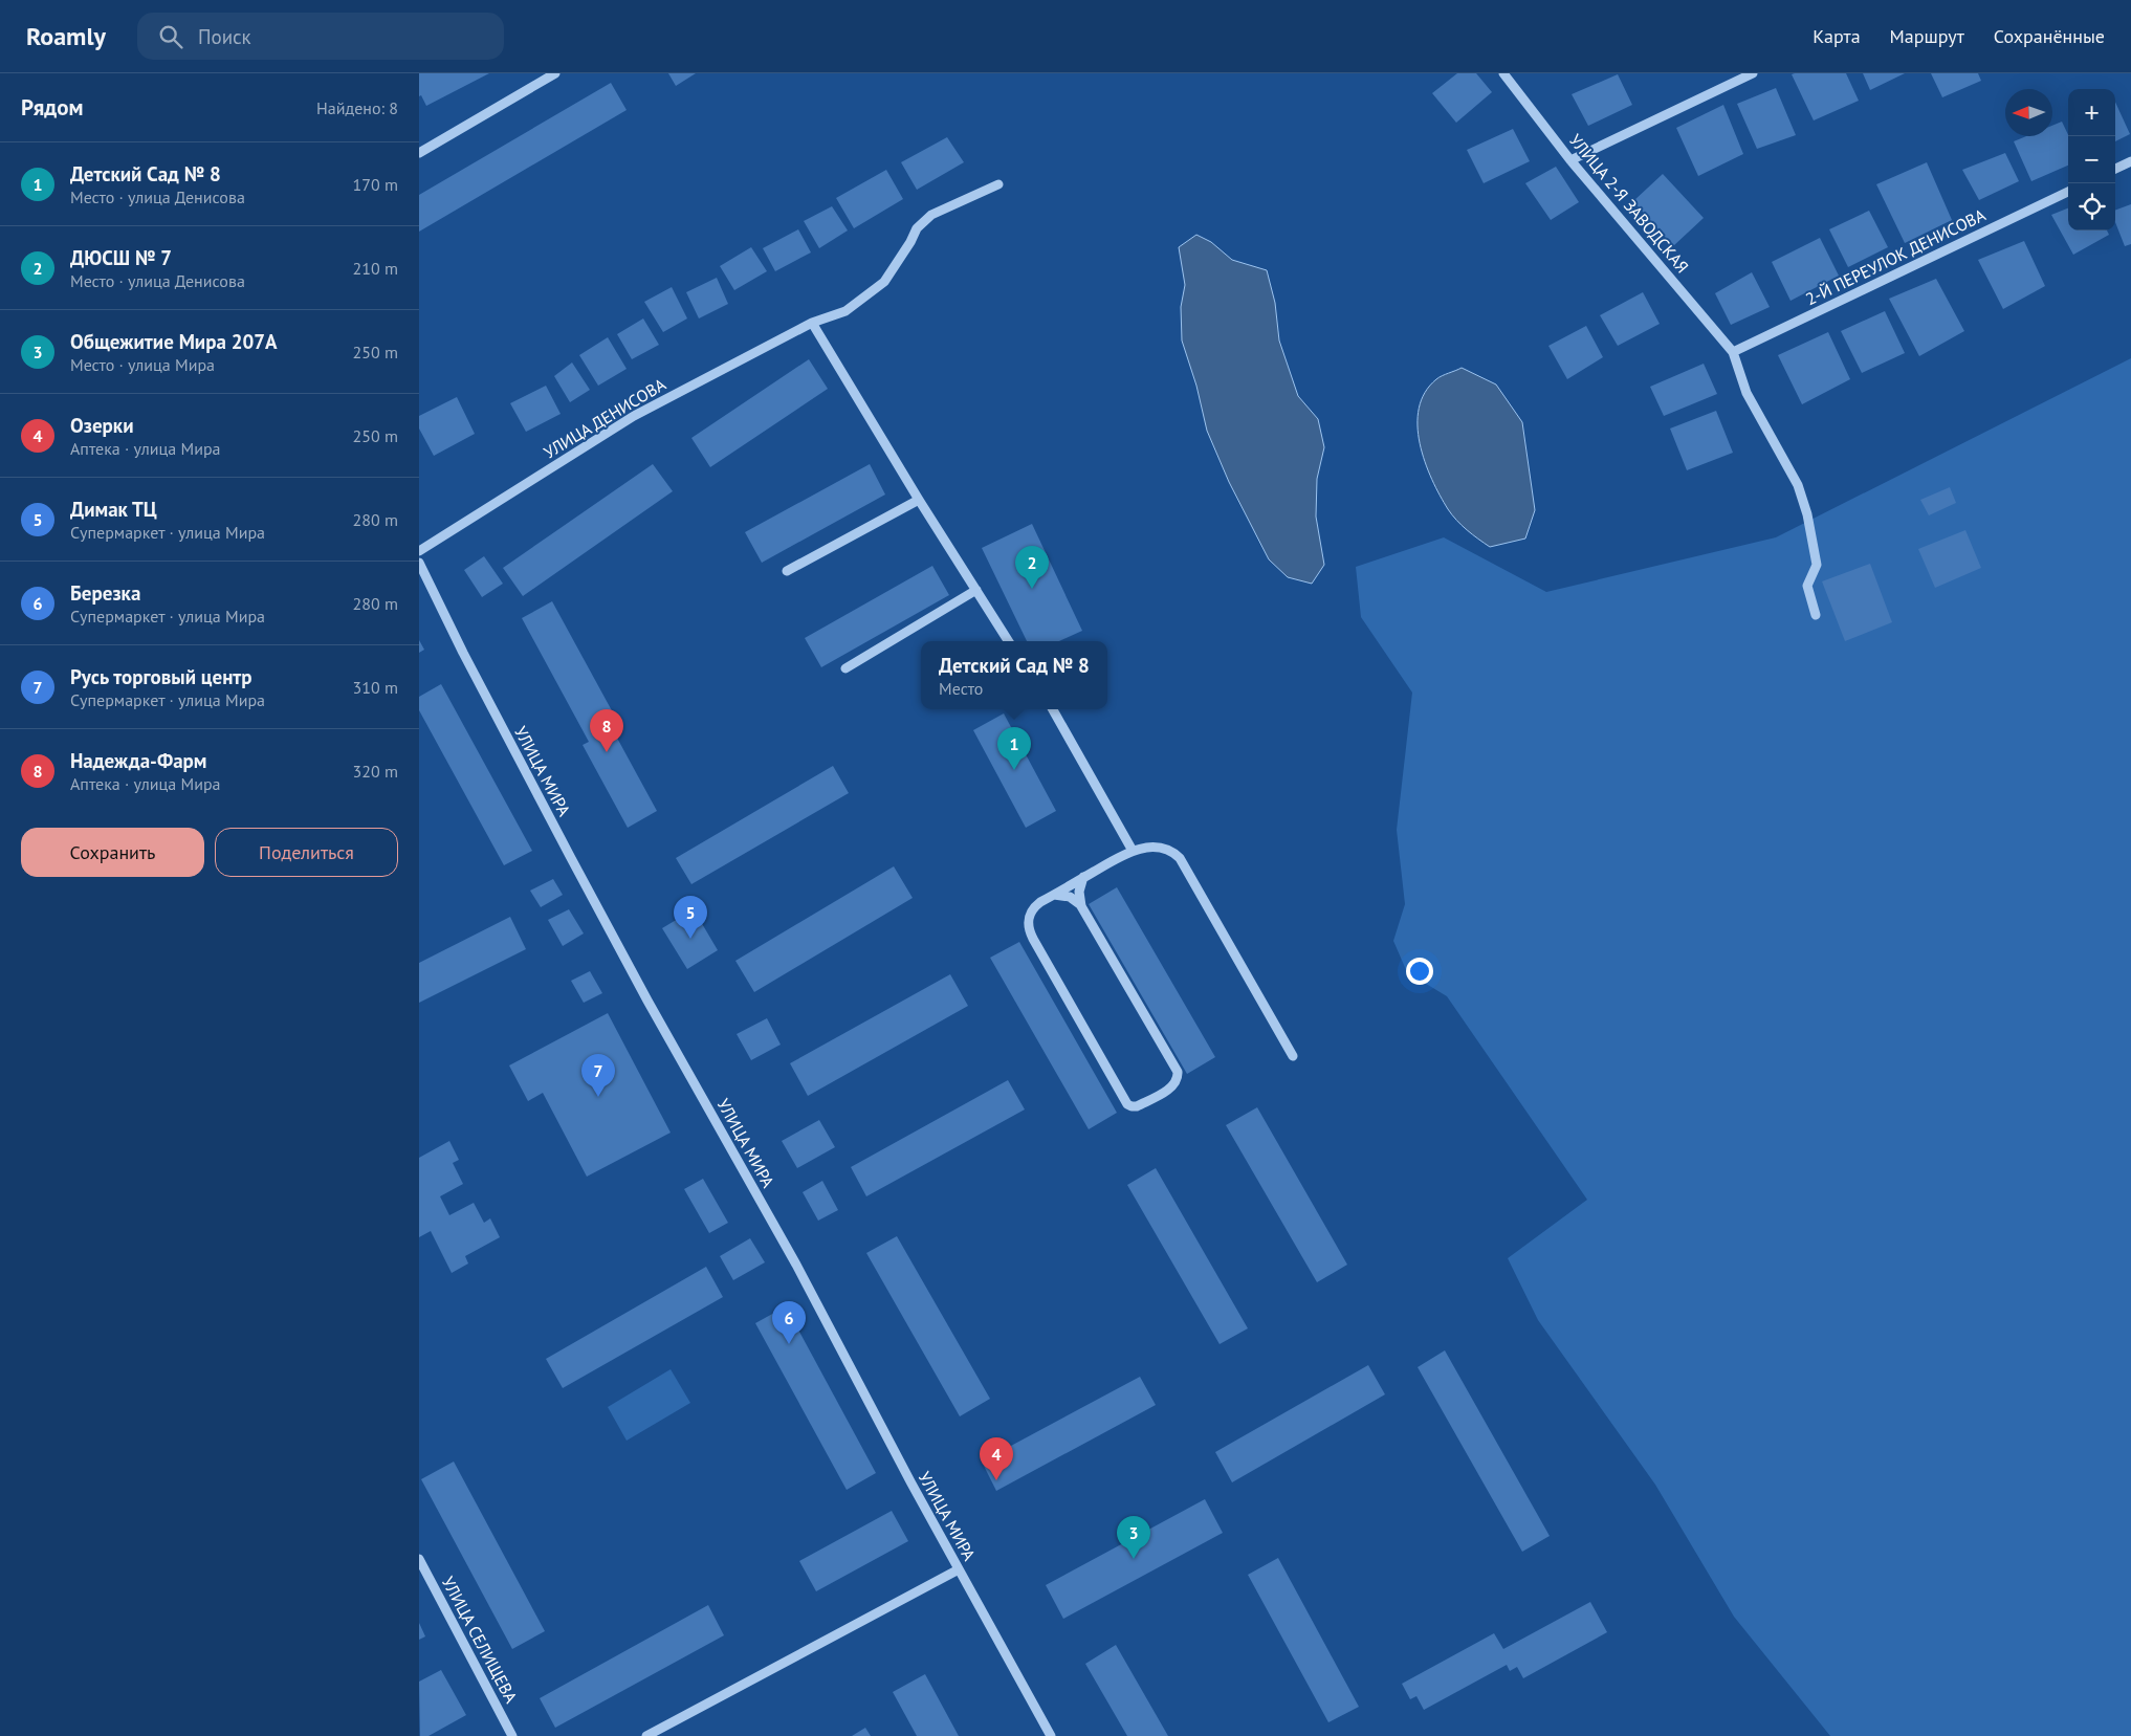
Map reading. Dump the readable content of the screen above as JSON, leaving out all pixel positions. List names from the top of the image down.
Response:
{
  "streets": {
    "street": [
      "УЛИЦА 2-Я ЗАВОДСКАЯ",
      "2-Й ПЕРЕУЛОК ДЕНИСОВА",
      "УЛИЦА ДЕНИСОВА",
      "УЛИЦА МИРА",
      "УЛИЦА СЕЛИЩЕВА"
    ]
  },
  "crossings": [
    ["УЛИЦА 2-Я ЗАВОДСКАЯ", "2-Й ПЕРЕУЛОК ДЕНИСОВА"]
  ],
  "north": "left",
  "page": {
    "header": "Roamly",
    "search": "Поиск",
    "nav": ["Карта", "Маршрут", "Сохранённые"],
    "heading": ["Рядом", "Найдено: 8"],
    "map_buttons": ["+", "−"],
    "list": [
      {
        "mark": "1",
        "name": "Детский Сад № 8",
        "note": "Место · улица Денисова",
        "value": "170 m"
      },
      {
        "mark": "2",
        "name": "ДЮСШ № 7",
        "note": "Место · улица Денисова",
        "value": "210 m"
      },
      {
        "mark": "3",
        "name": "Общежитие Мира 207А",
        "note": "Место · улица Мира",
        "value": "250 m"
      },
      {
        "mark": "4",
        "name": "Озерки",
        "note": "Аптека · улица Мира",
        "value": "250 m"
      },
      {
        "mark": "5",
        "name": "Димак ТЦ",
        "note": "Супермаркет · улица Мира",
        "value": "280 m"
      },
      {
        "mark": "6",
        "name": "Березка",
        "note": "Супермаркет · улица Мира",
        "value": "280 m"
      },
      {
        "mark": "7",
        "name": "Русь торговый центр",
        "note": "Супермаркет · улица Мира",
        "value": "310 m"
      },
      {
        "mark": "8",
        "name": "Надежда-Фарм",
        "note": "Аптека · улица Мира",
        "value": "320 m"
      }
    ],
    "pins": [
      "2",
      "8",
      "1",
      "5",
      "7",
      "6",
      "4",
      "3"
    ],
    "popup": ["Детский Сад № 8", "Место"],
    "buttons": ["Сохранить", "Поделиться"]
  }
}
